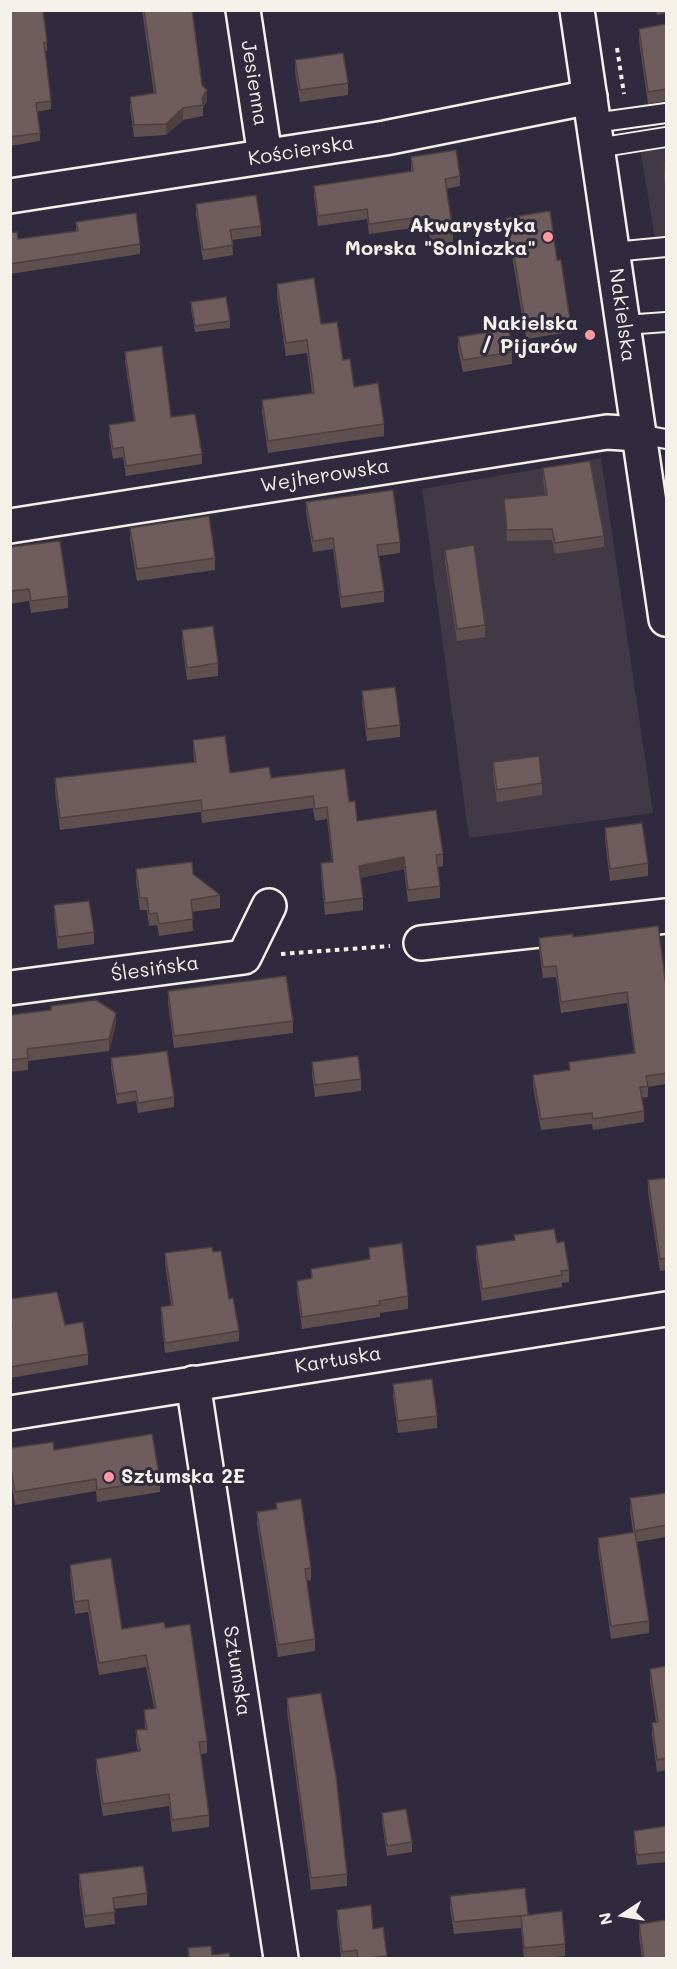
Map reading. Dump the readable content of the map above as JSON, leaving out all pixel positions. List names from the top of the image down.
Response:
{
  "streets": {
    "street": [
      "Jesienna",
      "Kościerska",
      "Nakielska",
      "Wejherowska",
      "Ślesińska",
      "Kartuska",
      "Sztumska"
    ]
  },
  "crossings": [
    ["Jesienna", "Kościerska"],
    ["Kościerska", "Nakielska"],
    ["Nakielska", "Wejherowska"],
    ["Kartuska", "Sztumska"]
  ],
  "places": ["Akwarystyka Morska \"Solniczka\"", "Nakielska / Pijarów", "Sztumska 2E"],
  "north": "left"
}
